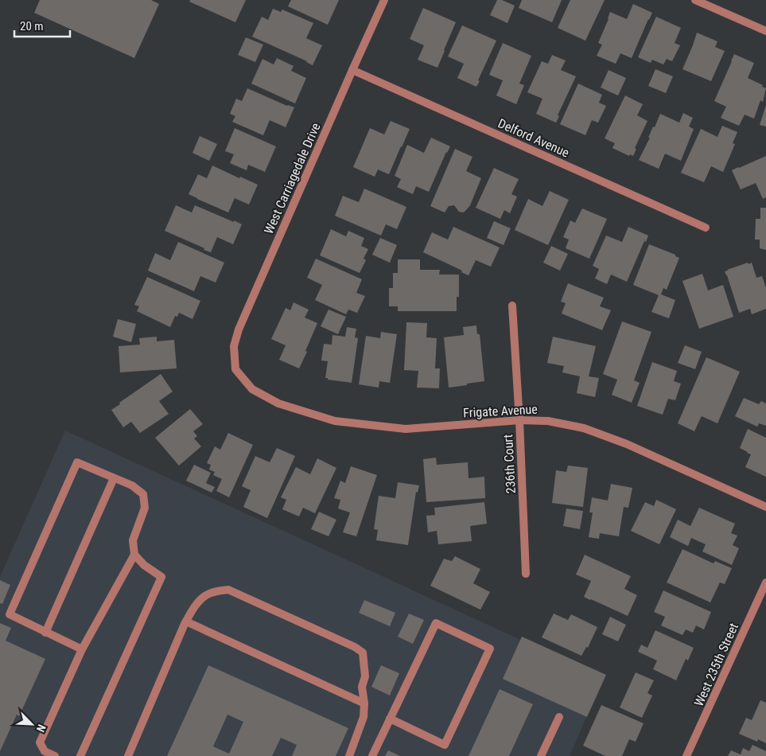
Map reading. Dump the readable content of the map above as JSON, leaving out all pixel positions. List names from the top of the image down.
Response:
{
  "streets": {
    "street": [
      "Delford Avenue",
      "West Carriagedale Drive",
      "Frigate Avenue",
      "236th Court",
      "West 235th Street"
    ]
  },
  "crossings": [
    ["Delford Avenue", "West Carriagedale Drive"],
    ["West Carriagedale Drive", "Frigate Avenue"],
    ["Frigate Avenue", "236th Court"]
  ],
  "scale_bar": "20 m",
  "north": "bottom right"
}
